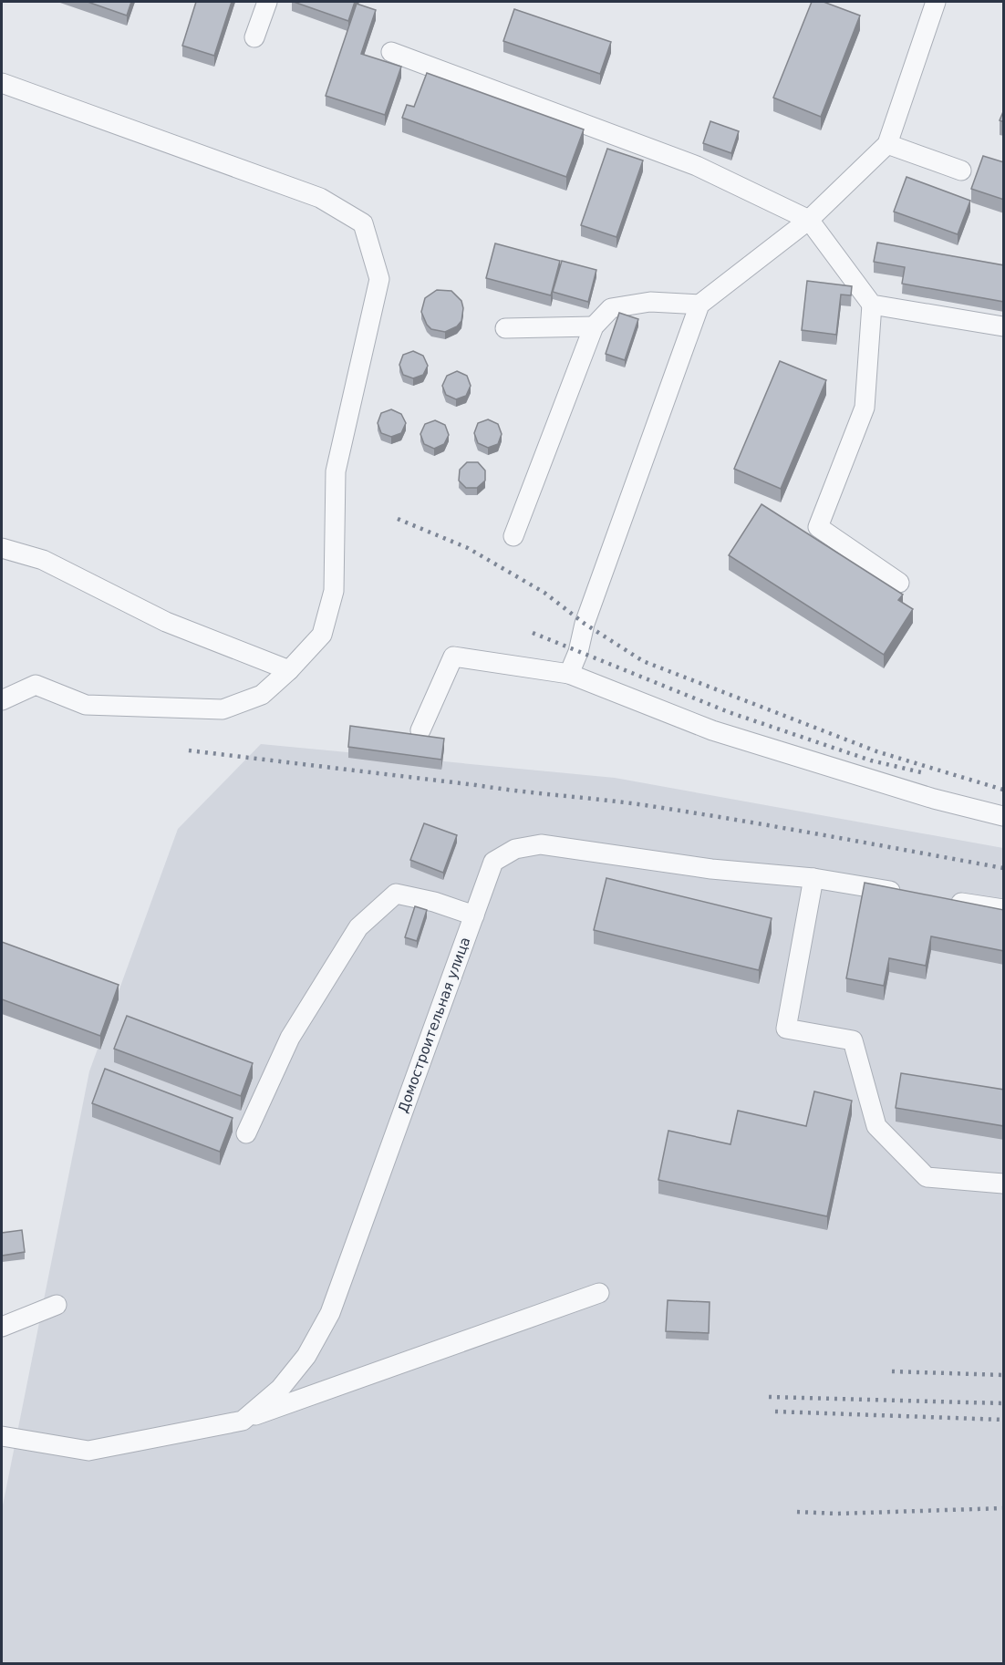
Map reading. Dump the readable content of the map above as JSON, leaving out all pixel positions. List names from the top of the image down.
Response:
{
  "streets": {
    "street": ["Домостроительная улица"]
  }
}
